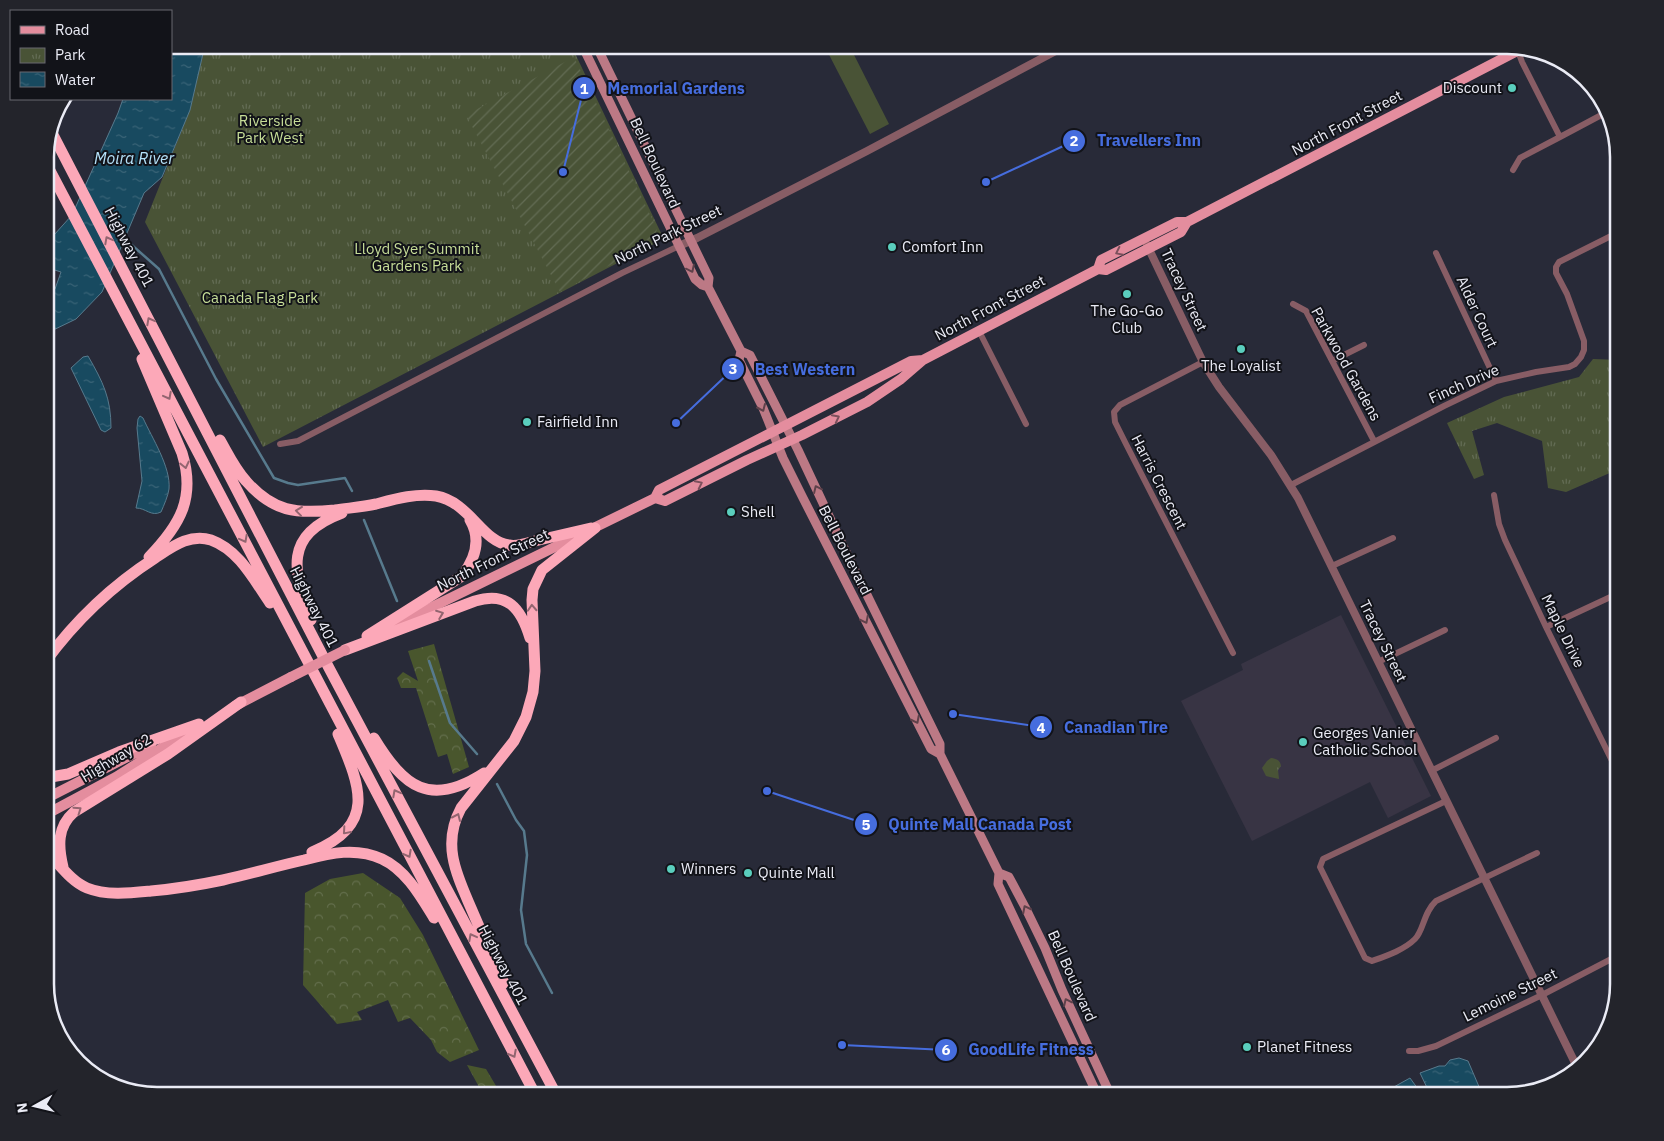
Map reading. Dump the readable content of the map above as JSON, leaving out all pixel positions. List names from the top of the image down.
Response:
{
  "streets": {
    "highway": ["Highway 401"],
    "main road": ["North Front Street", "Bell Boulevard", "Highway 62"],
    "street": [
      "North Park Street",
      "Tracey Street",
      "Alder Court",
      "Parkwood Gardens",
      "Finch Drive",
      "Harris Crescent",
      "Maple Drive",
      "Lemoine Street"
    ]
  },
  "crossings": [
    ["North Front Street", "Bell Boulevard"],
    ["North Front Street", "Tracey Street"],
    ["North Front Street", "Highway 62"],
    ["Bell Boulevard", "North Park Street"],
    ["Tracey Street", "Finch Drive"],
    ["Tracey Street", "Harris Crescent"],
    ["Tracey Street", "Lemoine Street"],
    ["Alder Court", "Finch Drive"],
    ["Parkwood Gardens", "Finch Drive"]
  ],
  "water": ["Moira River"],
  "parks": ["Riverside Park West", "Lloyd Syer Summit Gardens Park", "Canada Flag Park"],
  "places": [
    "Discount",
    "Memorial Gardens",
    "Travellers Inn",
    "Comfort Inn",
    "The Go-Go Club",
    "The Loyalist",
    "Fairfield Inn",
    "Best Western",
    "Shell",
    "Canadian Tire",
    "Georges Vanier Catholic School",
    "Quinte Mall Canada Post",
    "Winners",
    "Quinte Mall",
    "GoodLife Fitness",
    "Planet Fitness"
  ],
  "legend": ["Road", "Park", "Water"],
  "north": "left"
}
